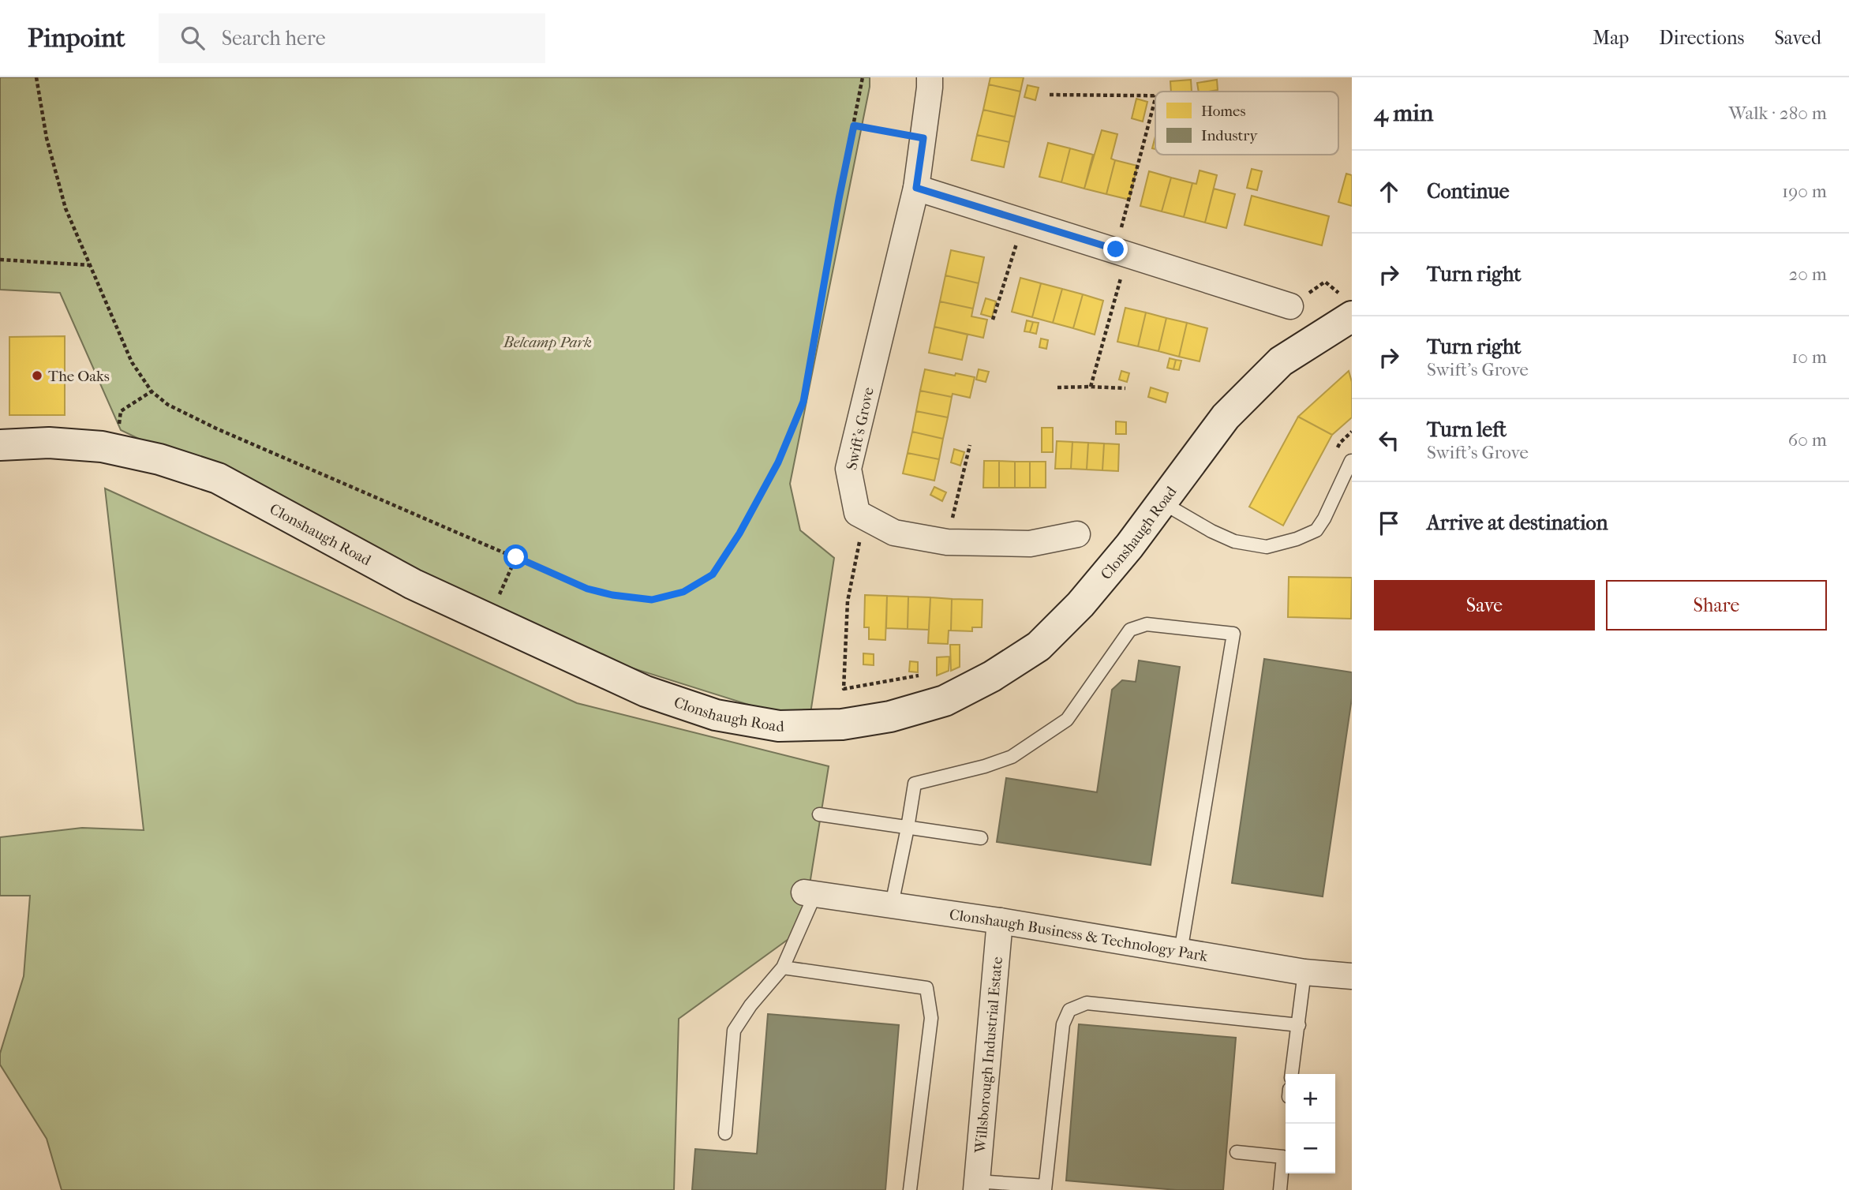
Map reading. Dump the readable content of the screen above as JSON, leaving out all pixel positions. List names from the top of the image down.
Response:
{
  "streets": {
    "street": [
      "Swift's Grove",
      "Clonshaugh Road",
      "Clonshaugh Business & Technology Park",
      "Willsborough Industrial Estate"
    ]
  },
  "crossings": [
    ["Clonshaugh Business & Technology Park", "Willsborough Industrial Estate"]
  ],
  "parks": ["Belcamp Park"],
  "places": ["The Oaks"],
  "legend": ["Homes", "Industry"],
  "page": {
    "header": "Pinpoint",
    "search": "Search here",
    "nav": ["Map", "Directions", "Saved"],
    "heading": ["4 min", "Walk · 280 m"],
    "list": [
      ["Continue", "190 m"],
      ["Turn right", "20 m"],
      ["Turn right", "Swift's Grove", "10 m"],
      ["Turn left", "Swift's Grove", "60 m"],
      "Arrive at destination"
    ],
    "buttons": ["Save", "Share"],
    "map_buttons": ["+", "−"]
  }
}
